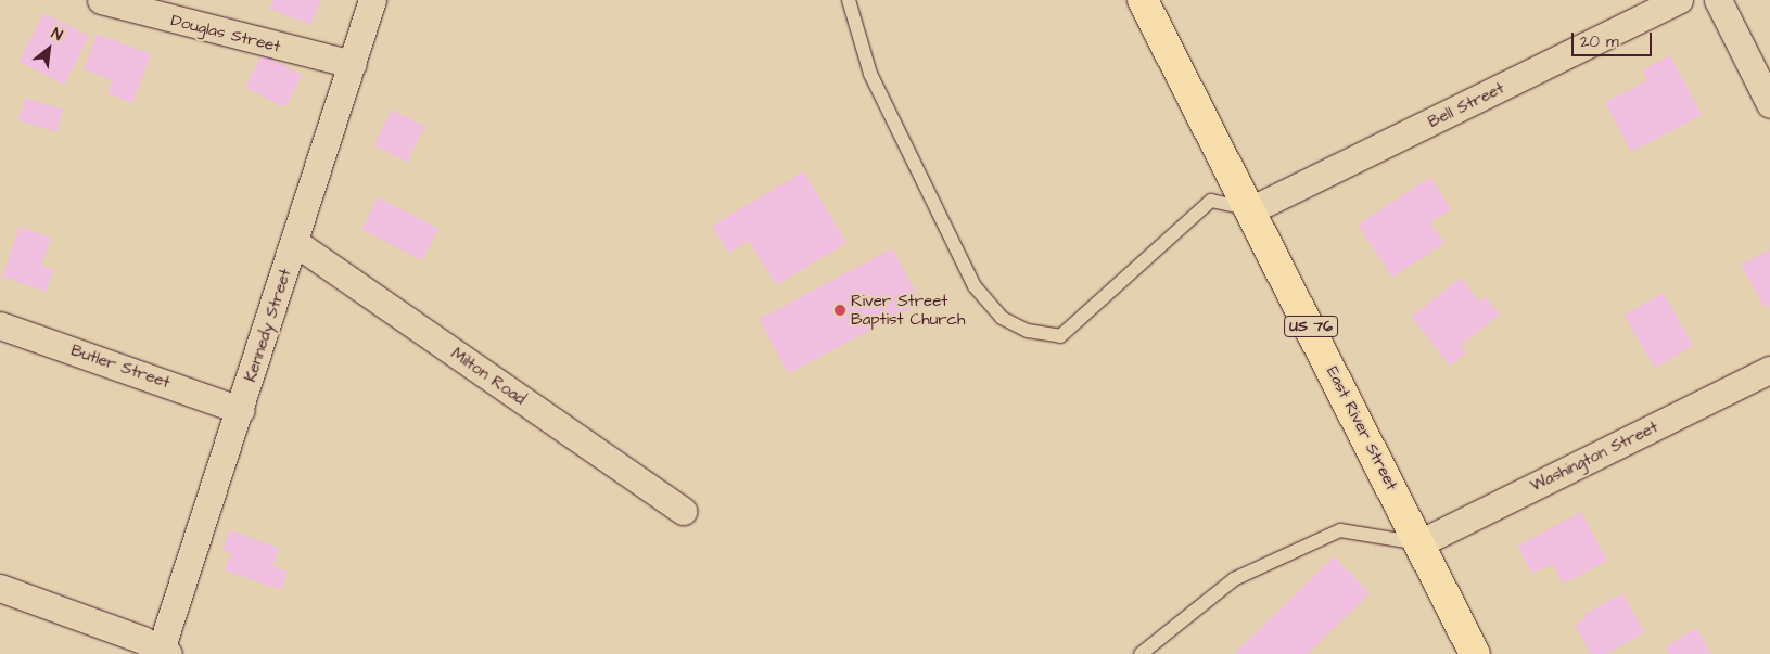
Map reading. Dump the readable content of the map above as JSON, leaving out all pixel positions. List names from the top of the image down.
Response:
{
  "streets": {
    "main road": ["US 76", "East River Street"],
    "street": [
      "Douglas Street",
      "Bell Street",
      "Kennedy Street",
      "Butler Street",
      "Milton Road",
      "Washington Street"
    ]
  },
  "crossings": [
    ["Douglas Street", "Kennedy Street"],
    ["Bell Street", "East River Street"],
    ["Kennedy Street", "Butler Street"],
    ["Kennedy Street", "Milton Road"],
    ["East River Street", "Washington Street"]
  ],
  "places": ["River Street Baptist Church"],
  "scale_bar": "20 m",
  "north": "top right"
}
